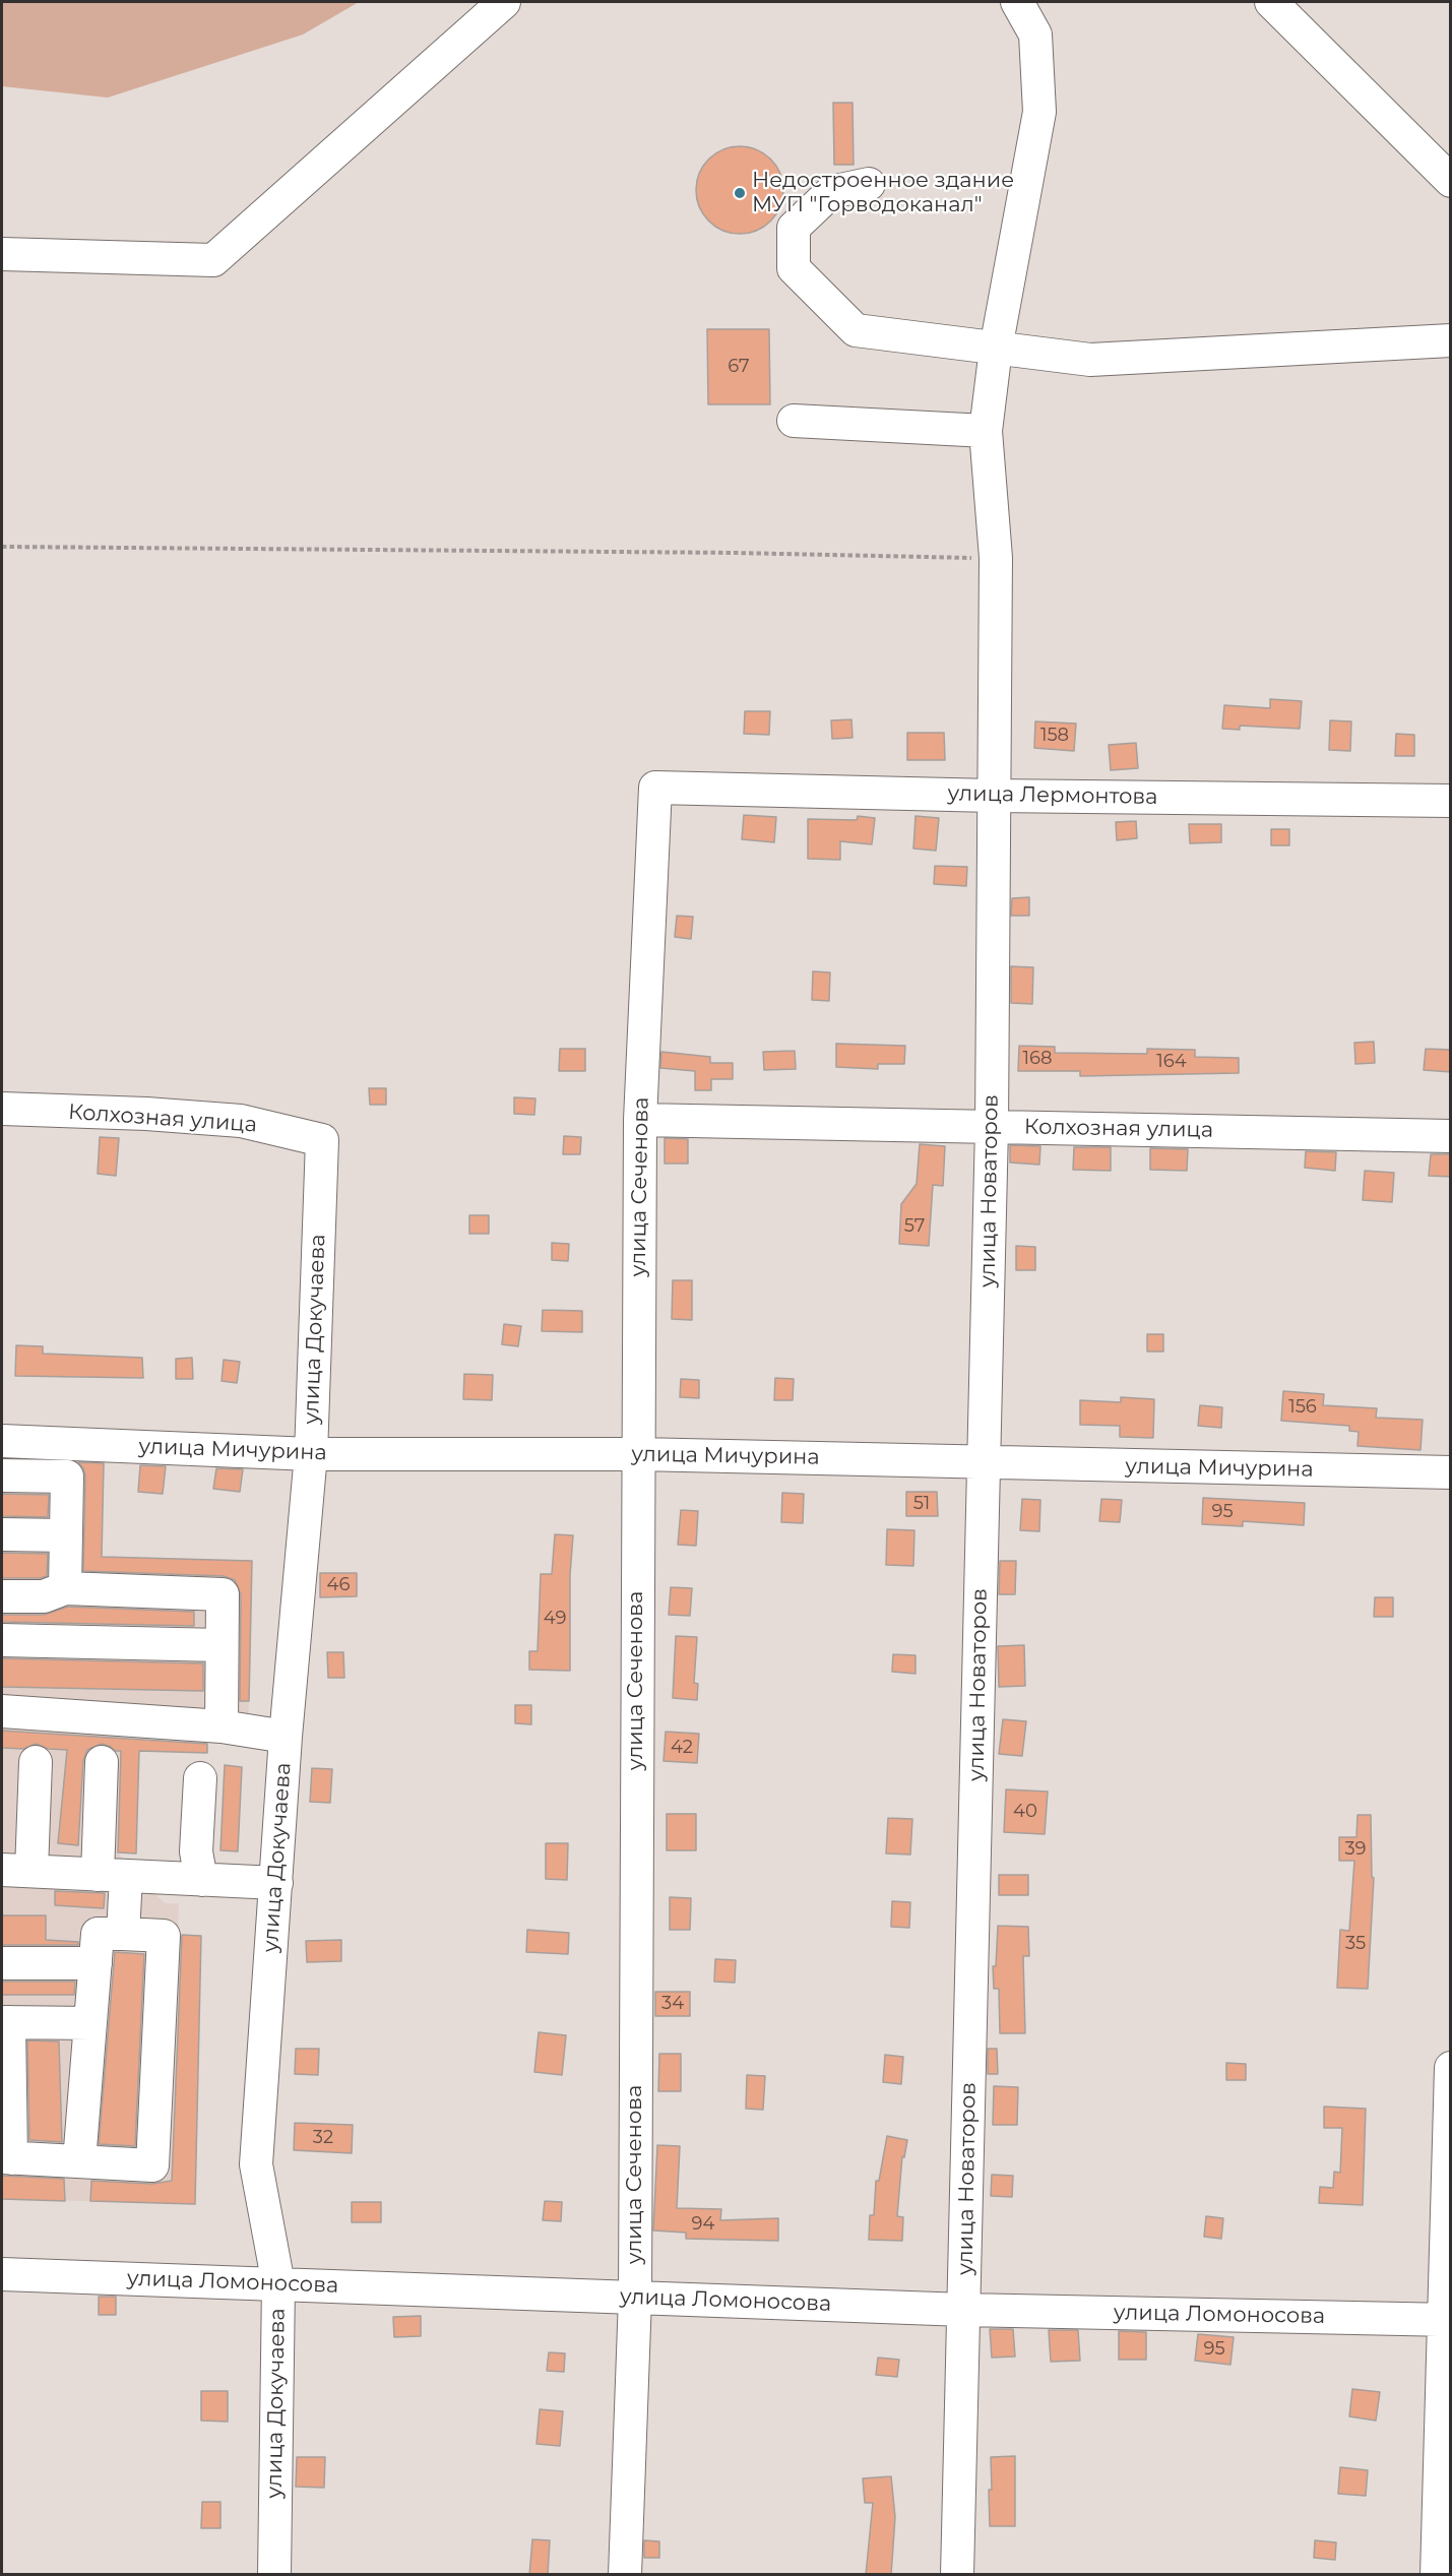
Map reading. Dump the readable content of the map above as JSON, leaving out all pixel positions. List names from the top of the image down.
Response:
{
  "streets": {
    "street": [
      "улица Лермонтова",
      "Колхозная улица",
      "улица Сеченова",
      "улица Новаторов",
      "улица Докучаева",
      "улица Мичурина",
      "улица Ломоносова"
    ]
  },
  "crossings": [
    ["улица Лермонтова", "улица Сеченова"],
    ["улица Лермонтова", "улица Новаторов"],
    ["Колхозная улица", "улица Сеченова"],
    ["Колхозная улица", "улица Новаторов"],
    ["Колхозная улица", "улица Докучаева"],
    ["улица Сеченова", "улица Мичурина"],
    ["улица Сеченова", "улица Ломоносова"],
    ["улица Новаторов", "улица Мичурина"],
    ["улица Новаторов", "улица Ломоносова"],
    ["улица Докучаева", "улица Мичурина"],
    ["улица Докучаева", "улица Ломоносова"]
  ],
  "places": ["Недостроенное здание МУП \"Горводоканал\""],
  "house_numbers": [
    "67",
    "158",
    "168",
    "164",
    "57",
    "156",
    "51",
    "95",
    "46",
    "49",
    "42",
    "40",
    "39",
    "35",
    "34",
    "32",
    "94",
    "95"
  ]
}
